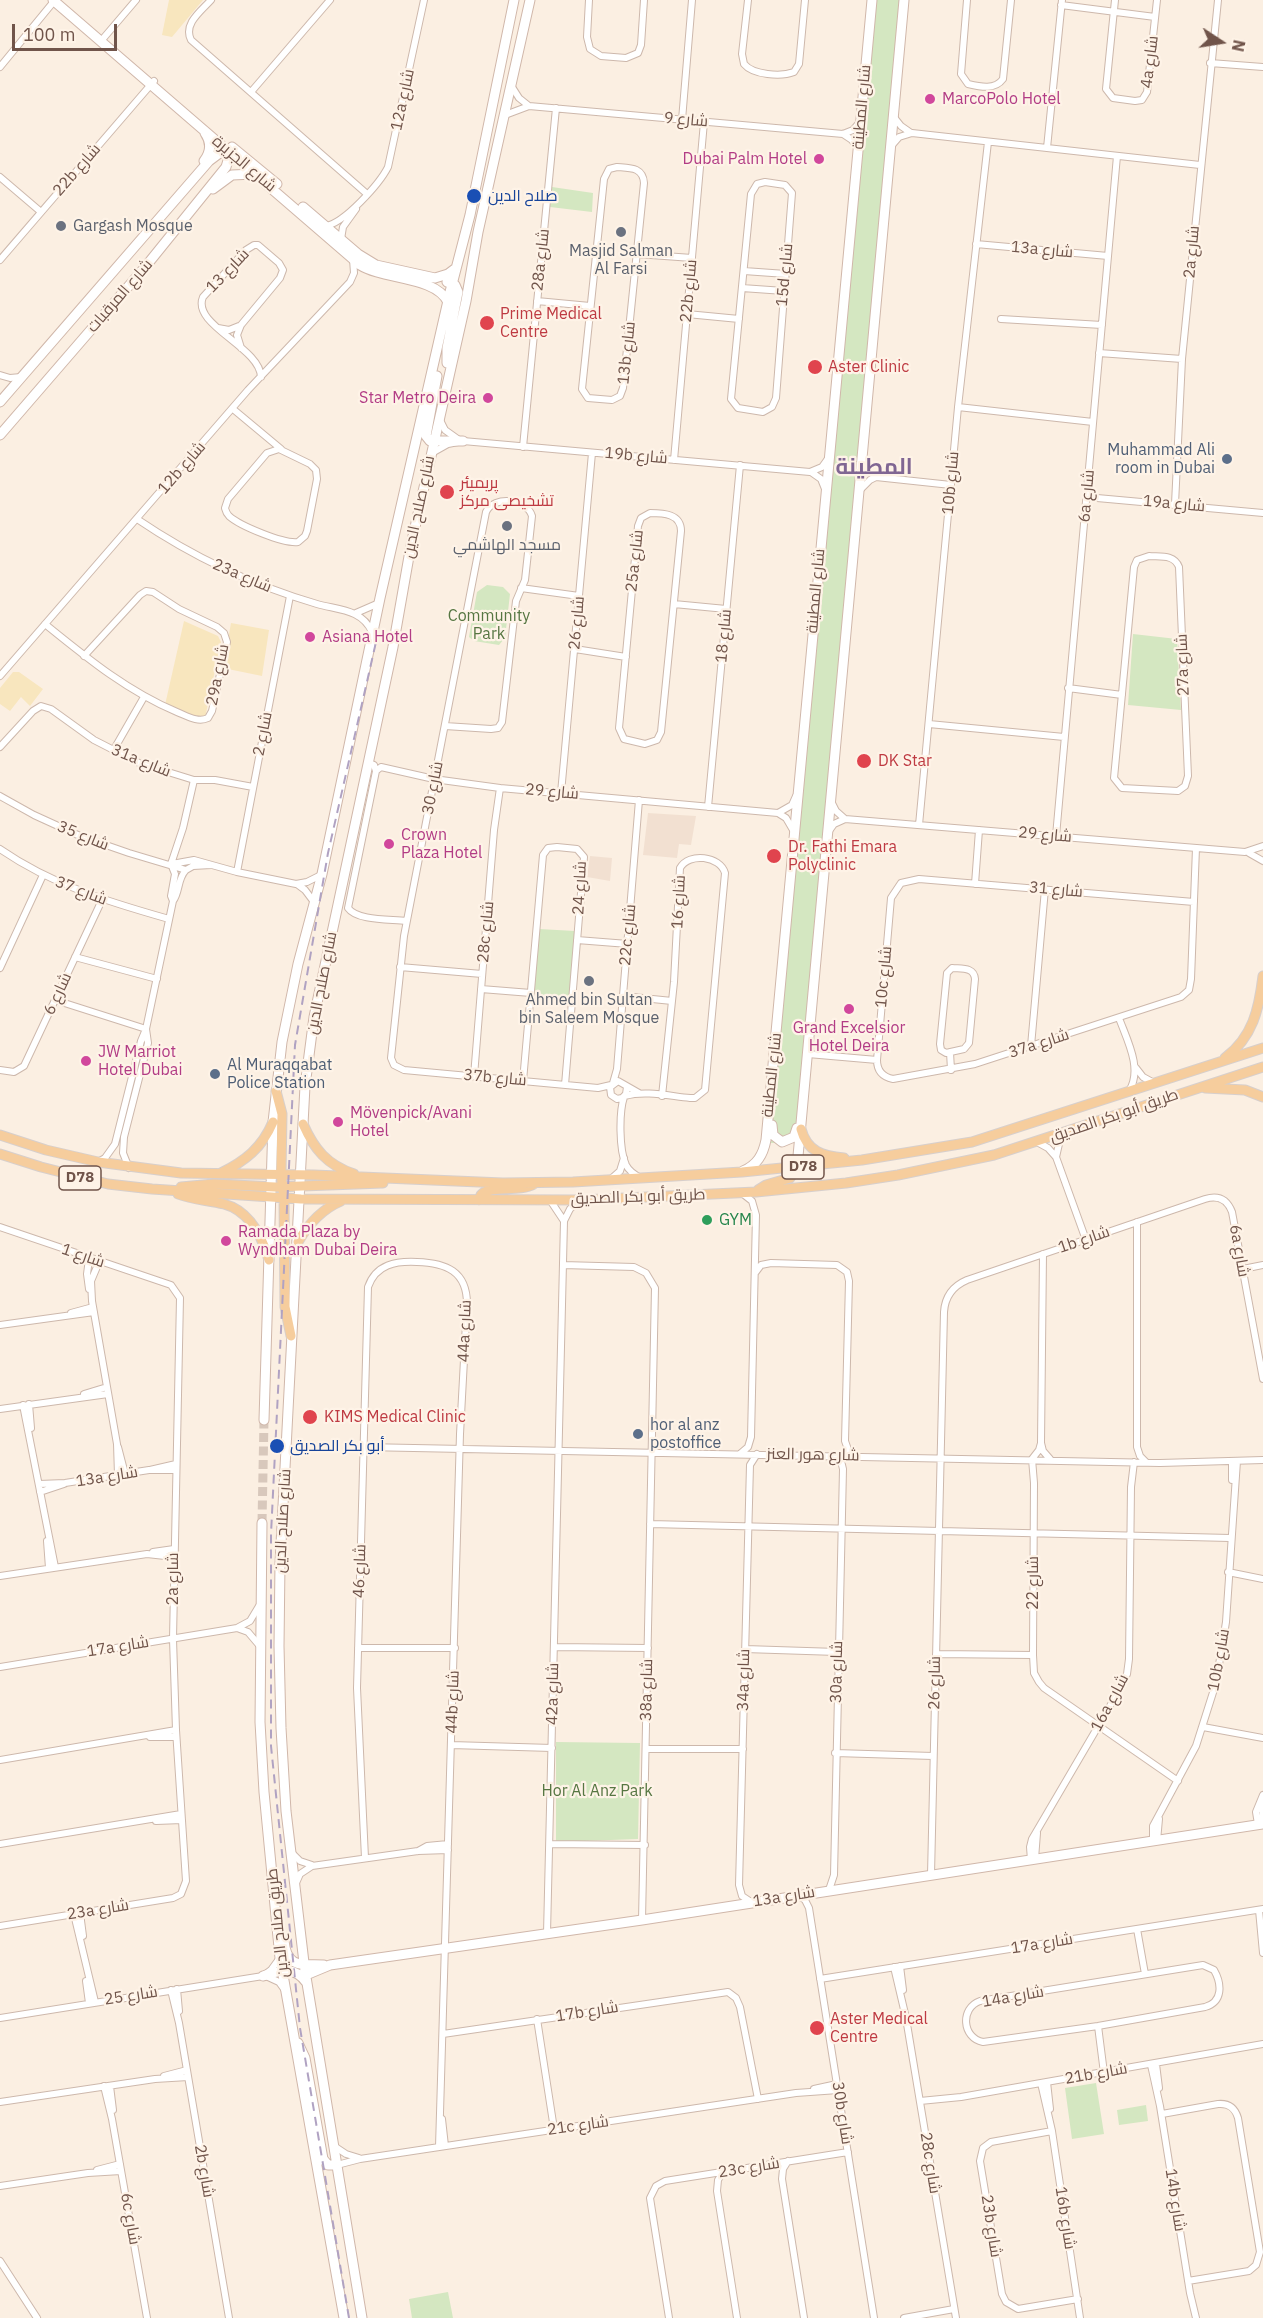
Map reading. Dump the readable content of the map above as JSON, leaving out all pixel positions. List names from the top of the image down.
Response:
{
  "streets": {
    "main road": ["طريق أبو بكر الصديق", "D78"],
    "street": [
      "4a شارع",
      "12a شارع",
      "شارع المطينة",
      "شارع 9",
      "شارع الجزيرة",
      "22b شارع",
      "13a شارع",
      "2a شارع",
      "28a شارع",
      "شارع 13",
      "15d شارع",
      "شارع المرقبات",
      "13b شارع",
      "19b شارع",
      "12b شارع",
      "10b شارع",
      "6a شارع",
      "19a شارع",
      "شارع صلاح الدين",
      "25a شارع",
      "23a شارع",
      "شارع 26",
      "شارع 18",
      "27a شارع",
      "29a شارع",
      "شارع 2",
      "31a شارع",
      "شارع 30",
      "شارع 29",
      "شارع 35",
      "شارع 24",
      "شارع 31",
      "شارع 37",
      "شارع 16",
      "28c شارع",
      "22c شارع",
      "10c شارع",
      "شارع 6",
      "37a شارع",
      "37b شارع",
      "1b شارع",
      "شارع 1",
      "44a شارع",
      "شارع هور العنز",
      "شارع 46",
      "شارع 22",
      "17a شارع",
      "30a شارع",
      "34a شارع",
      "38a شارع",
      "42a شارع",
      "44b شارع",
      "16a شارع",
      "طريق صلاح الدين",
      "شارع 25",
      "14a شارع",
      "17b شارع",
      "21b شارع",
      "30b شارع",
      "21c شارع",
      "23c شارع",
      "2b شارع",
      "14b شارع",
      "16b شارع",
      "6c شارع",
      "23b شارع"
    ]
  },
  "crossings": [
    ["12a شارع", "شارع الجزيرة"],
    ["شارع المطينة", "طريق أبو بكر الصديق"],
    ["شارع 9", "22b شارع"],
    ["شارع 9", "28a شارع"],
    ["شارع 9", "شارع صلاح الدين"],
    ["شارع الجزيرة", "22b شارع"],
    ["شارع الجزيرة", "شارع المرقبات"],
    ["شارع الجزيرة", "12b شارع"],
    ["شارع الجزيرة", "شارع صلاح الدين"],
    ["22b شارع", "19b شارع"],
    ["13a شارع", "2a شارع"],
    ["13a شارع", "10b شارع"],
    ["13a شارع", "6a شارع"],
    ["13a شارع", "شارع صلاح الدين"],
    ["13a شارع", "شارع 26"],
    ["13a شارع", "30a شارع"],
    ["13a شارع", "34a شارع"],
    ["13a شارع", "38a شارع"],
    ["13a شارع", "42a شارع"],
    ["13a شارع", "44b شارع"],
    ["13a شارع", "16a شارع"],
    ["13a شارع", "طريق صلاح الدين"],
    ["2a شارع", "19a شارع"],
    ["2a شارع", "23a شارع"],
    ["2a شارع", "شارع 1"],
    ["2a شارع", "17a شارع"],
    ["28a شارع", "19b شارع"],
    ["19b شارع", "شارع صلاح الدين"],
    ["19b شارع", "شارع 26"],
    ["19b شارع", "شارع 18"],
    ["12b شارع", "23a شارع"],
    ["12b شارع", "29a شارع"],
    ["10b شارع", "شارع 29"],
    ["10b شارع", "شارع هور العنز"],
    ["6a شارع", "19a شارع"],
    ["6a شارع", "شارع 29"],
    ["6a شارع", "1b شارع"],
    ["شارع صلاح الدين", "شارع 29"],
    ["شارع صلاح الدين", "طريق أبو بكر الصديق"],
    ["شارع صلاح الدين", "طريق صلاح الدين"],
    ["23a شارع", "شارع 2"],
    ["شارع 26", "شارع 29"],
    ["شارع 26", "1b شارع"],
    ["شارع 26", "شارع هور العنز"],
    ["شارع 18", "شارع 29"],
    ["شارع 2", "31a شارع"],
    ["شارع 2", "شارع 35"],
    ["شارع 30", "شارع 29"],
    ["شارع 30", "37b شارع"],
    ["شارع 29", "28c شارع"],
    ["شارع 29", "22c شارع"],
    ["شارع 24", "37b شارع"],
    ["شارع 31", "10c شارع"],
    ["شارع 31", "37a شارع"],
    ["شارع 37", "شارع 6"],
    ["28c شارع", "37b شارع"],
    ["28c شارع", "17a شارع"],
    ["28c شارع", "21b شارع"],
    ["22c شارع", "37b شارع"],
    ["10c شارع", "37a شارع"],
    ["1b شارع", "شارع 22"],
    ["44a شارع", "شارع هور العنز"],
    ["44a شارع", "شارع 46"],
    ["44a شارع", "44b شارع"],
    ["شارع هور العنز", "شارع 46"],
    ["شارع هور العنز", "شارع 22"],
    ["شارع هور العنز", "30a شارع"],
    ["شارع هور العنز", "34a شارع"],
    ["شارع هور العنز", "38a شارع"],
    ["شارع هور العنز", "42a شارع"],
    ["شارع هور العنز", "44b شارع"],
    ["شارع هور العنز", "16a شارع"],
    ["شارع 22", "16a شارع"],
    ["17a شارع", "30b شارع"],
    ["38a شارع", "42a شارع"],
    ["44b شارع", "17b شارع"],
    ["44b شارع", "21c شارع"],
    ["طريق صلاح الدين", "21c شارع"],
    ["شارع 25", "2b شارع"],
    ["17b شارع", "21c شارع"],
    ["21b شارع", "14b شارع"],
    ["21b شارع", "16b شارع"],
    ["30b شارع", "21c شارع"],
    ["30b شارع", "23c شارع"],
    ["16b شارع", "23b شارع"]
  ],
  "districts": ["المطينة"],
  "parks": ["Community Park", "Hor Al Anz Park"],
  "places": [
    "MarcoPolo Hotel",
    "Dubai Palm Hotel",
    "صلاح الدين",
    "Gargash Mosque",
    "Masjid Salman Al Farsi",
    "Prime Medical Centre",
    "Aster Clinic",
    "Star Metro Deira",
    "Muhammad Ali room in Dubai",
    "پریمیئر تشخیصی مرکز",
    "مسجد الهاشمي",
    "Asiana Hotel",
    "DK Star",
    "Crown Plaza Hotel",
    "Dr. Fathi Emara Polyclinic",
    "Ahmed bin Sultan bin Saleem Mosque",
    "Grand Excelsior Hotel Deira",
    "JW Marriot Hotel Dubai",
    "Al Muraqqabat Police Station",
    "Mövenpick/Avani Hotel",
    "GYM",
    "Ramada Plaza by Wyndham Dubai Deira",
    "KIMS Medical Clinic",
    "hor al anz postoffice",
    "أبو بكر الصديق",
    "Aster Medical Centre"
  ],
  "scale_bar": "100 m",
  "north": "right"
}
